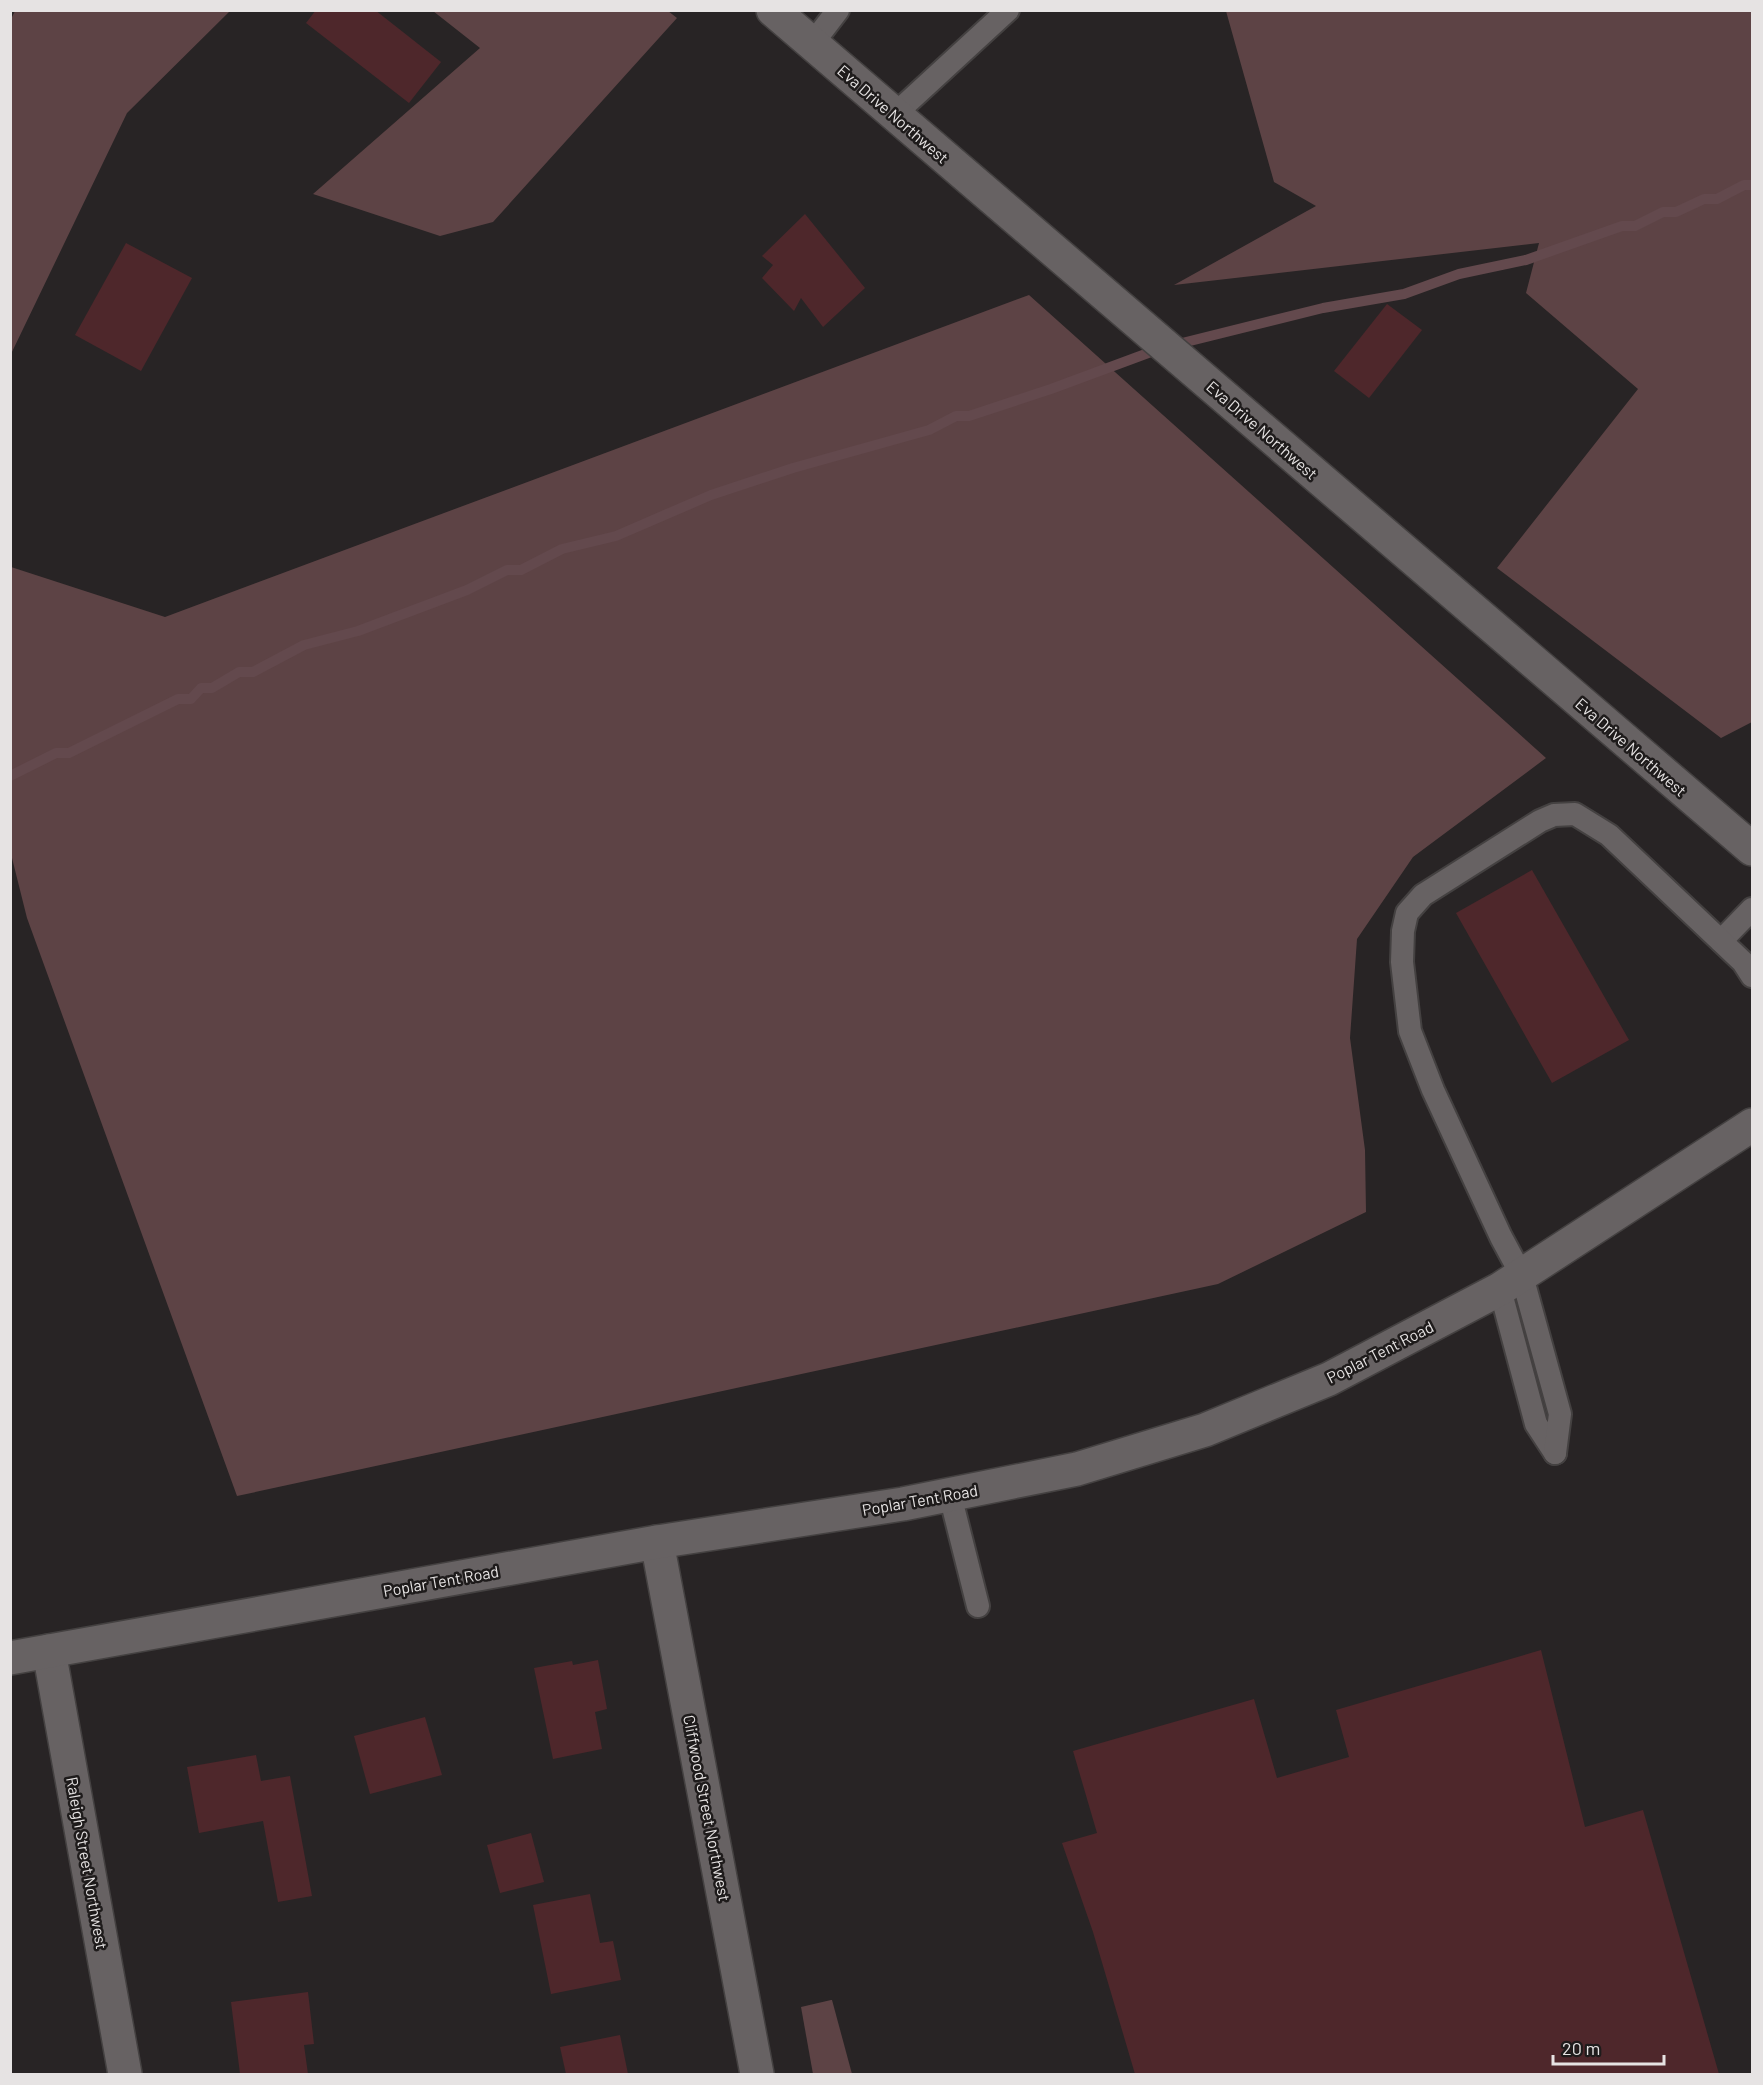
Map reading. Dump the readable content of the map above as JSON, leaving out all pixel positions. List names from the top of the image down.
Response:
{
  "streets": {
    "street": [
      "Eva Drive Northwest",
      "Poplar Tent Road",
      "Cliffwood Street Northwest",
      "Raleigh Street Northwest"
    ]
  },
  "crossings": [
    ["Poplar Tent Road", "Cliffwood Street Northwest"],
    ["Poplar Tent Road", "Raleigh Street Northwest"]
  ],
  "scale_bar": "20 m"
}
